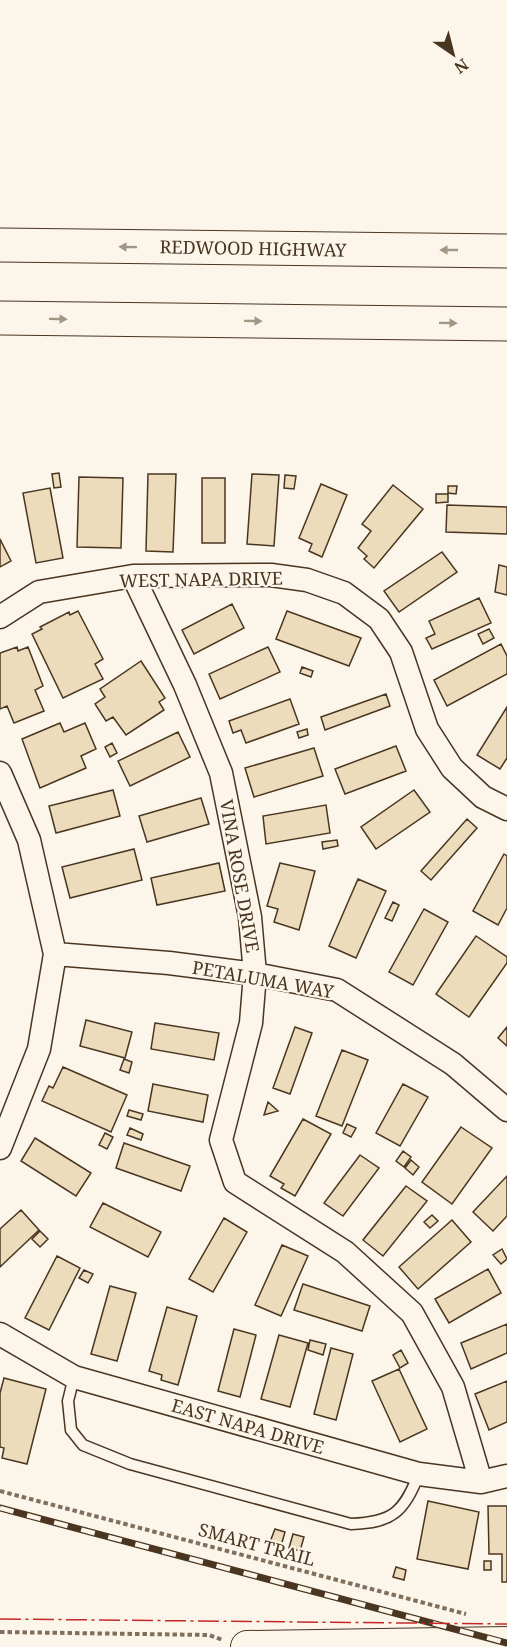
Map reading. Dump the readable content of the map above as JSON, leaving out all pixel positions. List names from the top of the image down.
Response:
{
  "streets": {
    "highway": ["REDWOOD HIGHWAY"],
    "street": [
      "WEST NAPA DRIVE",
      "VINA ROSE DRIVE",
      "PETALUMA WAY",
      "EAST NAPA DRIVE"
    ],
    "path": ["SMART TRAIL"]
  },
  "crossings": [
    ["WEST NAPA DRIVE", "VINA ROSE DRIVE"],
    ["VINA ROSE DRIVE", "PETALUMA WAY"],
    ["VINA ROSE DRIVE", "EAST NAPA DRIVE"]
  ],
  "north": "bottom right"
}
